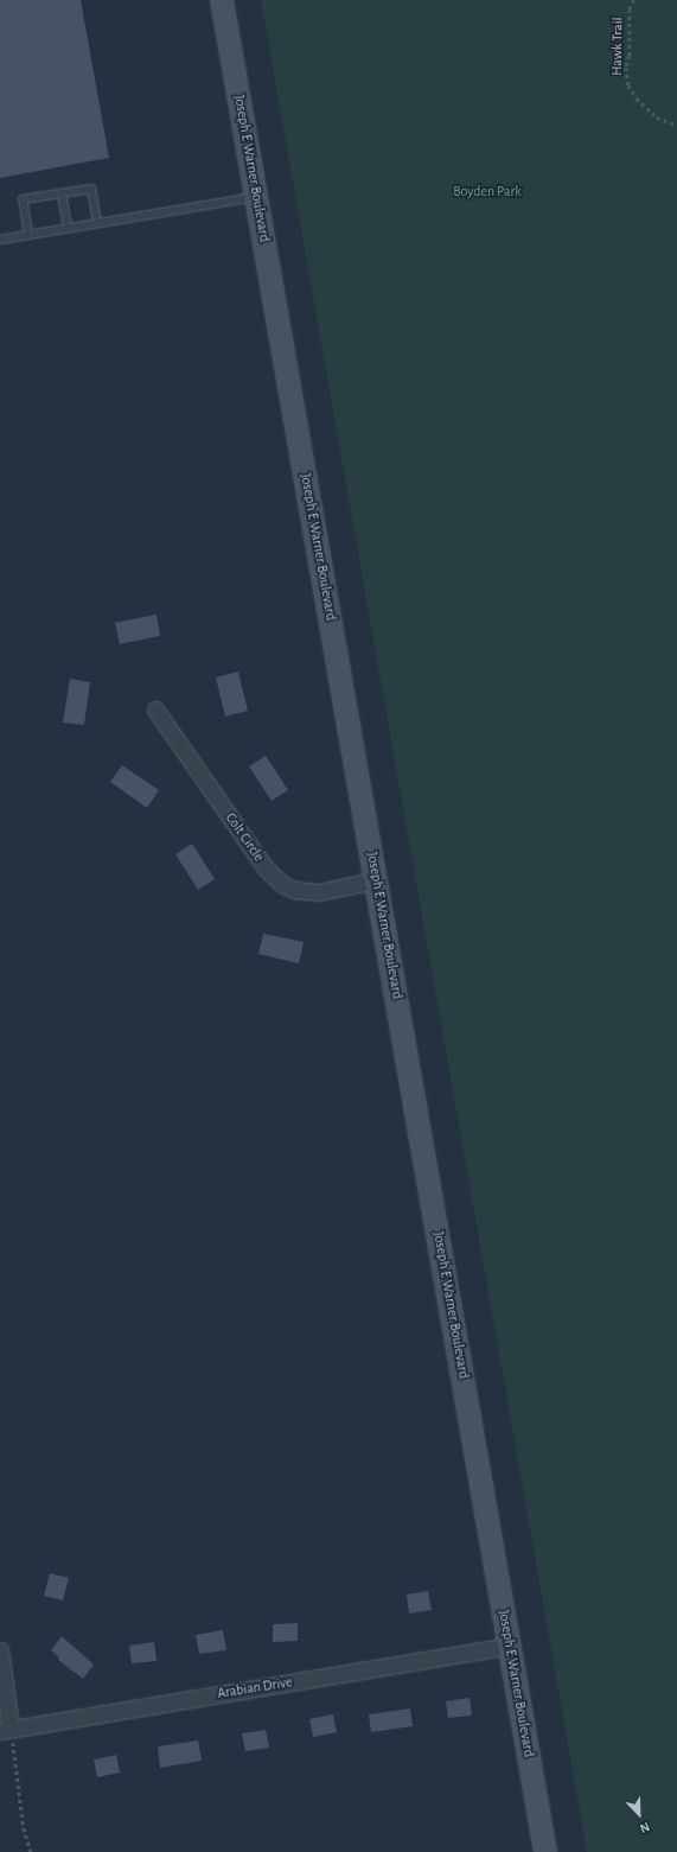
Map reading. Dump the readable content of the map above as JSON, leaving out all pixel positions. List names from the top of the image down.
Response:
{
  "streets": {
    "main road": ["Joseph E Warner Boulevard"],
    "street": ["Colt Circle", "Arabian Drive"],
    "path": ["Hawk Trail"]
  },
  "crossings": [
    ["Joseph E Warner Boulevard", "Colt Circle"],
    ["Joseph E Warner Boulevard", "Arabian Drive"]
  ],
  "parks": ["Boyden Park"],
  "north": "bottom right"
}
